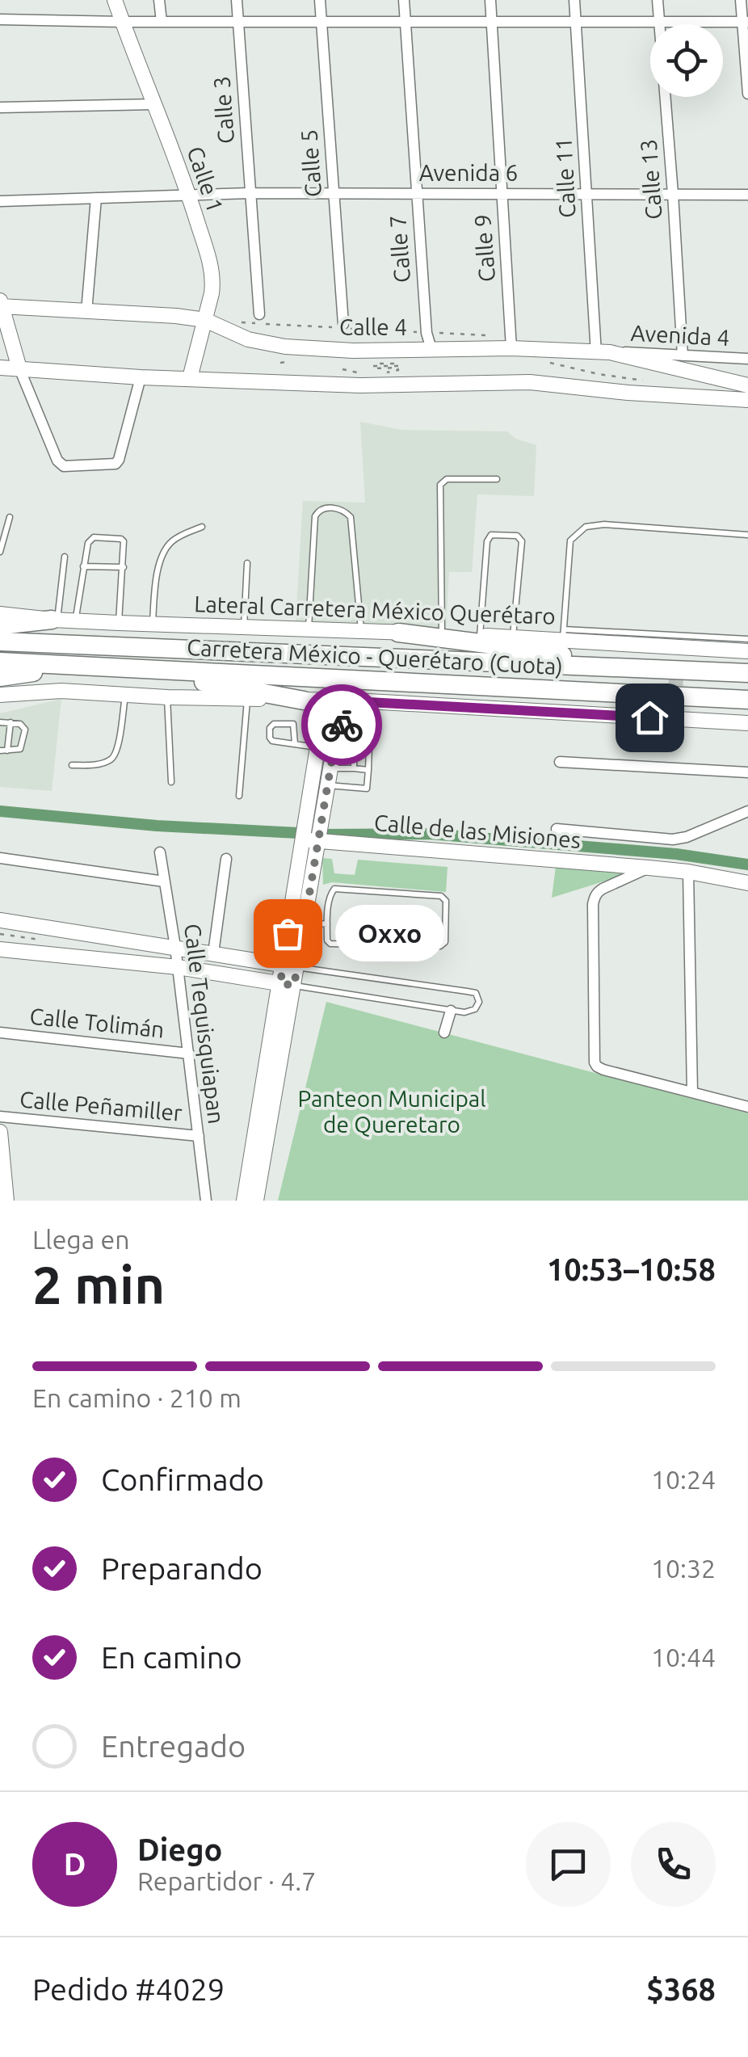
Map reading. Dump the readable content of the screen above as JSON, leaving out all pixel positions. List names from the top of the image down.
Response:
{
  "streets": {
    "highway": ["Carretera México - Querétaro (Cuota)"],
    "main road": [
      "Calle 1",
      "Calle 4",
      "Lateral Carretera México Querétaro",
      "Calle de las Misiones"
    ],
    "street": [
      "Calle 3",
      "Calle 5",
      "Avenida 6",
      "Calle 11",
      "Calle 13",
      "Calle 9",
      "Calle 7",
      "Avenida 4",
      "Calle Tolimán",
      "Calle Tequisquiapan",
      "Calle Peñamiller"
    ]
  },
  "crossings": [
    ["Calle 3", "Avenida 6"],
    ["Calle 5", "Avenida 6"],
    ["Avenida 6", "Calle 11"],
    ["Avenida 6", "Calle 1"],
    ["Avenida 6", "Calle 13"],
    ["Avenida 6", "Calle 9"],
    ["Avenida 6", "Calle 7"],
    ["Calle 11", "Calle 4"],
    ["Calle 11", "Avenida 4"],
    ["Calle 1", "Calle 4"],
    ["Calle 13", "Avenida 4"],
    ["Calle 9", "Calle 4"],
    ["Calle 7", "Calle 4"],
    ["Calle 4", "Avenida 4"],
    ["Calle Tolimán", "Calle Tequisquiapan"],
    ["Calle Tequisquiapan", "Calle Peñamiller"]
  ],
  "parks": ["Panteon Municipal de Queretaro"],
  "places": ["Oxxo"],
  "page": {
    "bubble": "Oxxo",
    "heading": ["2 min", "Llega en", "10:53–10:58"],
    "panel": [
      "Diego",
      "Repartidor · 4.7",
      "Pedido #4029",
      "$368"
    ],
    "bar": "En camino · 210 m",
    "list": [
      ["Confirmado", "10:24"],
      ["Preparando", "10:32"],
      ["En camino", "10:44"],
      "Entregado"
    ],
    "round": "D"
  }
}
